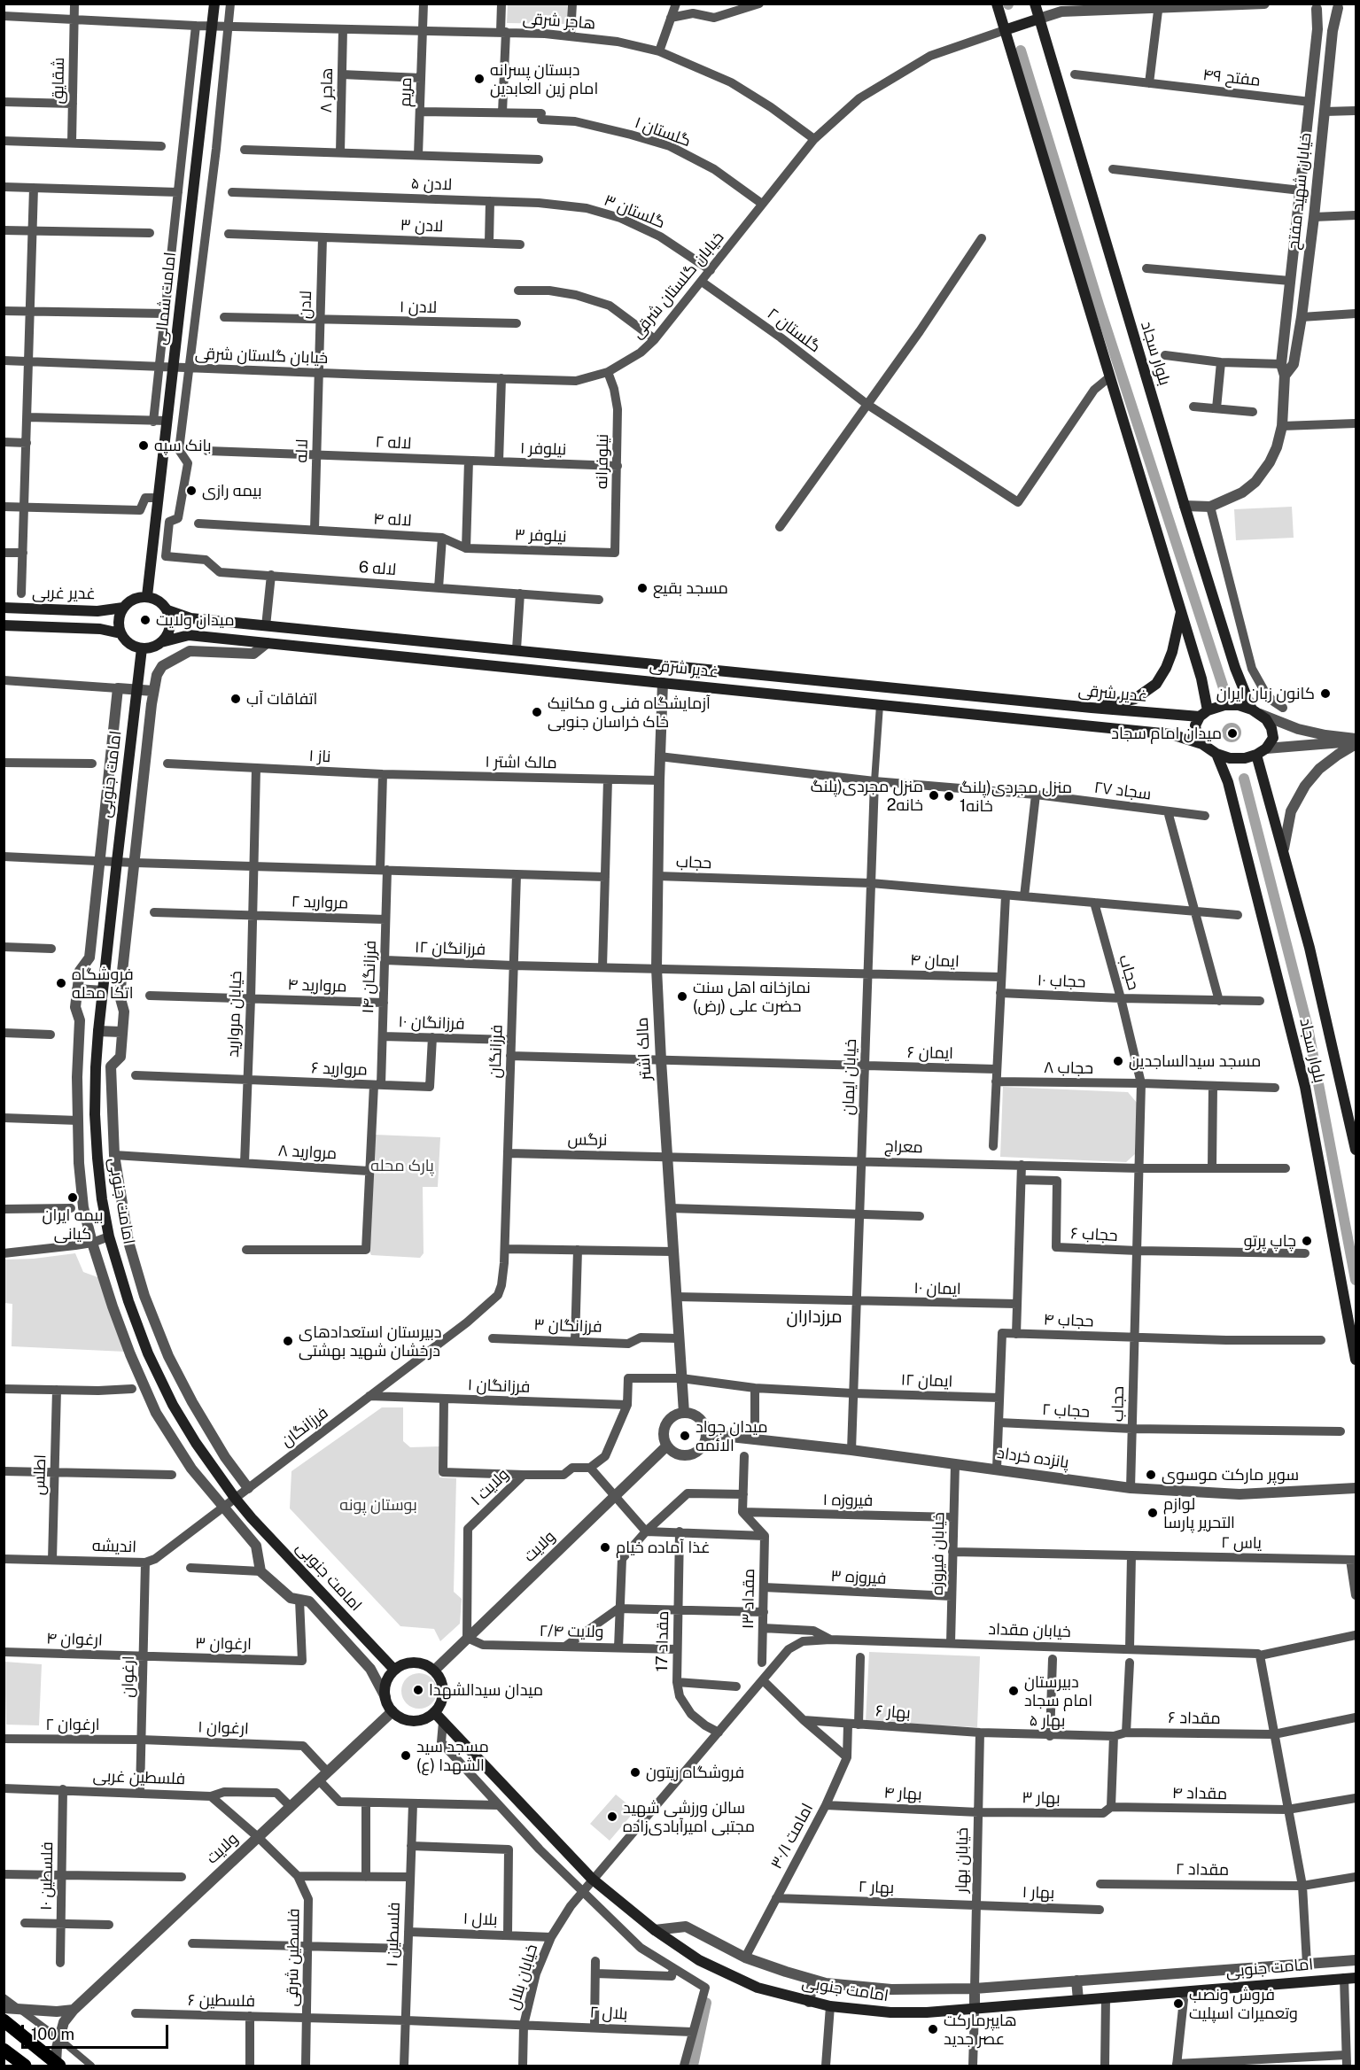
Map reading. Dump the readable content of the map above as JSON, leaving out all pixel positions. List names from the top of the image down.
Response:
{
  "streets": {
    "main road": [
      "امامت شمالی",
      "بلوار سجاد",
      "غدیر غربی",
      "غدیر شرقی",
      "امامت جنوبی"
    ],
    "street": [
      "هاجر شرقی",
      "مفتح ۴۹",
      "شقایق",
      "هاجر ۸",
      "مریم",
      "گلستان ۱",
      "لادن ۵",
      "خیابان شهید مفتح",
      "گلستان ۳",
      "لادن ۳",
      "خیابان گلستان شرقی",
      "لادن",
      "لادن ۱",
      "گلستان ۲",
      "لاله ۲",
      "نیلوفر ۱",
      "لاله",
      "نیلوفرانه",
      "لاله ۴",
      "نیلوفر ۳",
      "لاله 6",
      "ناز ۱",
      "مالک اشتر ۱",
      "سجاد ۲۷",
      "حجاب",
      "مروارید ۲",
      "فرزانگان ۱۲",
      "ایمان ۴",
      "فرزانگان ۱۴",
      "حجاب ۱۰",
      "مروارید ۴",
      "خیابان مروارید",
      "فرزانگان ۱۰",
      "مالک اشتر",
      "فرزانگان",
      "ایمان ۶",
      "حجاب ۸",
      "مروارید ۶",
      "خیابان ایمان",
      "نرگس",
      "معراج",
      "مروارید ۸",
      "حجاب ۶",
      "ایمان ۱۰",
      "حجاب ۴",
      "فرزانگان ۳",
      "ایمان ۱۲",
      "فرزانگان ۱",
      "حجاب ۲",
      "پانزده خرداد",
      "اطلس",
      "ولایت ۱",
      "فیروزه ۱",
      "یاس ۲",
      "اندیشه",
      "ولایت",
      "خیابان فیروزه",
      "فیروزه ۳",
      "مقداد ۱۳",
      "خیابان مقداد",
      "ولایت ۲/۴",
      "ارغوان ۴",
      "مقداد 17",
      "ارغوان ۳",
      "ارغوان",
      "بهار ۶",
      "مقداد ۶",
      "بهار ۵",
      "ارغوان ۲",
      "ارغوان ۱",
      "فلسطین غربی",
      "بهار ۴",
      "مقداد ۴",
      "بهار ۳",
      "امامت ۳۰/۱",
      "خیابان بهار",
      "مقداد ۲",
      "فلسطین ۱۰",
      "بهار ۲",
      "بهار ۱",
      "بلال ۱",
      "فلسطین ۱",
      "فلسطین شرقی",
      "خیابان بلال",
      "فلسطین ۶",
      "بلال ۲"
    ]
  },
  "crossings": [
    ["هاجر شرقی", "شقایق"],
    ["هاجر شرقی", "هاجر ۸"],
    ["هاجر شرقی", "مریم"],
    ["هاجر شرقی", "خیابان گلستان شرقی"],
    ["هاجر شرقی", "امامت شمالی"],
    ["مفتح ۴۹", "خیابان شهید مفتح"],
    ["مریم", "گلستان ۱"],
    ["گلستان ۱", "خیابان گلستان شرقی"],
    ["لادن ۵", "گلستان ۳"],
    ["خیابان شهید مفتح", "بلوار سجاد"],
    ["گلستان ۳", "خیابان گلستان شرقی"],
    ["لادن ۳", "لادن"],
    ["خیابان گلستان شرقی", "امامت شمالی"],
    ["خیابان گلستان شرقی", "لادن"],
    ["خیابان گلستان شرقی", "گلستان ۲"],
    ["خیابان گلستان شرقی", "لاله"],
    ["خیابان گلستان شرقی", "نیلوفرانه"],
    ["امامت شمالی", "غدیر غربی"],
    ["امامت شمالی", "غدیر شرقی"],
    ["امامت شمالی", "امامت جنوبی"],
    ["لادن", "لادن ۱"],
    ["لادن", "لاله"],
    ["بلوار سجاد", "غدیر شرقی"],
    ["لاله ۲", "نیلوفر ۱"],
    ["لاله ۲", "لاله"],
    ["نیلوفر ۱", "نیلوفرانه"],
    ["لاله", "لاله ۴"],
    ["نیلوفرانه", "نیلوفر ۳"],
    ["لاله ۴", "نیلوفر ۳"],
    ["غدیر غربی", "غدیر شرقی"],
    ["غدیر غربی", "امامت جنوبی"],
    ["غدیر شرقی", "امامت جنوبی"],
    ["غدیر شرقی", "مالک اشتر"],
    ["غدیر شرقی", "خیابان ایمان"],
    ["ناز ۱", "مالک اشتر ۱"],
    ["ناز ۱", "فرزانگان ۱۴"],
    ["ناز ۱", "خیابان مروارید"],
    ["مالک اشتر ۱", "فرزانگان ۱۴"],
    ["مالک اشتر ۱", "مالک اشتر"],
    ["امامت جنوبی", "فرزانگان"],
    ["امامت جنوبی", "اندیشه"],
    ["امامت جنوبی", "ولایت"],
    ["امامت جنوبی", "خیابان مقداد"],
    ["امامت جنوبی", "خیابان بلال"],
    ["سجاد ۲۷", "مالک اشتر"],
    ["سجاد ۲۷", "خیابان ایمان"],
    ["حجاب", "حجاب ۱۰"],
    ["حجاب", "مالک اشتر"],
    ["حجاب", "حجاب ۸"],
    ["حجاب", "خیابان ایمان"],
    ["حجاب", "معراج"],
    ["حجاب", "حجاب ۶"],
    ["حجاب", "حجاب ۴"],
    ["حجاب", "حجاب ۲"],
    ["حجاب", "پانزده خرداد"],
    ["مروارید ۲", "فرزانگان ۱۴"],
    ["مروارید ۲", "خیابان مروارید"],
    ["فرزانگان ۱۲", "ایمان ۴"],
    ["فرزانگان ۱۲", "فرزانگان ۱۴"],
    ["فرزانگان ۱۲", "مالک اشتر"],
    ["فرزانگان ۱۲", "فرزانگان"],
    ["ایمان ۴", "مالک اشتر"],
    ["ایمان ۴", "خیابان ایمان"],
    ["فرزانگان ۱۴", "مروارید ۴"],
    ["فرزانگان ۱۴", "فرزانگان ۱۰"],
    ["فرزانگان ۱۴", "مروارید ۶"],
    ["فرزانگان ۱۴", "مروارید ۸"],
    ["مروارید ۴", "خیابان مروارید"],
    ["خیابان مروارید", "مروارید ۶"],
    ["خیابان مروارید", "مروارید ۸"],
    ["فرزانگان ۱۰", "فرزانگان"],
    ["فرزانگان ۱۰", "مروارید ۶"],
    ["مالک اشتر", "ایمان ۶"],
    ["مالک اشتر", "نرگس"],
    ["مالک اشتر", "معراج"],
    ["مالک اشتر", "ایمان ۱۰"],
    ["مالک اشتر", "فرزانگان ۳"],
    ["مالک اشتر", "ایمان ۱۲"],
    ["مالک اشتر", "پانزده خرداد"],
    ["مالک اشتر", "ولایت"],
    ["فرزانگان", "ایمان ۶"],
    ["فرزانگان", "نرگس"],
    ["فرزانگان", "فرزانگان ۱"],
    ["فرزانگان", "اندیشه"],
    ["ایمان ۶", "خیابان ایمان"],
    ["خیابان ایمان", "معراج"],
    ["خیابان ایمان", "ایمان ۱۰"],
    ["خیابان ایمان", "ایمان ۱۲"],
    ["خیابان ایمان", "پانزده خرداد"],
    ["نرگس", "معراج"],
    ["حجاب ۴", "ایمان ۱۲"],
    ["ایمان ۱۲", "فرزانگان ۱"],
    ["فرزانگان ۱", "ولایت ۱"],
    ["پانزده خرداد", "ولایت"],
    ["پانزده خرداد", "خیابان فیروزه"],
    ["اطلس", "اندیشه"],
    ["ولایت ۱", "ولایت"],
    ["ولایت ۱", "ولایت ۲/۴"],
    ["فیروزه ۱", "خیابان فیروزه"],
    ["یاس ۲", "خیابان فیروزه"],
    ["اندیشه", "ارغوان"],
    ["ولایت", "ولایت ۲/۴"],
    ["ولایت", "ارغوان ۱"],
    ["ولایت", "فلسطین غربی"],
    ["ولایت", "فلسطین شرقی"],
    ["خیابان فیروزه", "فیروزه ۳"],
    ["خیابان فیروزه", "خیابان مقداد"],
    ["فیروزه ۳", "مقداد ۱۳"],
    ["خیابان مقداد", "مقداد 17"],
    ["خیابان مقداد", "خیابان بلال"],
    ["ولایت ۲/۴", "مقداد 17"],
    ["ارغوان ۴", "ارغوان ۳"],
    ["ارغوان ۴", "ارغوان"],
    ["ارغوان ۳", "ارغوان"],
    ["ارغوان", "ارغوان ۲"],
    ["ارغوان", "ارغوان ۱"],
    ["ارغوان", "فلسطین غربی"],
    ["بهار ۶", "بهار ۵"],
    ["بهار ۶", "امامت ۳۰/۱"],
    ["بهار ۶", "خیابان بهار"],
    ["مقداد ۶", "بهار ۵"],
    ["بهار ۵", "خیابان بهار"],
    ["ارغوان ۲", "ارغوان ۱"],
    ["فلسطین غربی", "فلسطین ۱۰"],
    ["بهار ۴", "بهار ۳"],
    ["بهار ۴", "امامت ۳۰/۱"],
    ["بهار ۴", "خیابان بهار"],
    ["مقداد ۴", "بهار ۳"],
    ["بهار ۳", "خیابان بهار"],
    ["امامت ۳۰/۱", "بهار ۲"],
    ["خیابان بهار", "بهار ۲"],
    ["خیابان بهار", "بهار ۱"],
    ["بهار ۲", "بهار ۱"],
    ["بلال ۱", "فلسطین ۱"],
    ["بلال ۱", "خیابان بلال"],
    ["فلسطین ۱", "فلسطین ۶"],
    ["فلسطین ۱", "بلال ۲"],
    ["فلسطین شرقی", "فلسطین ۶"],
    ["خیابان بلال", "بلال ۲"],
    ["فلسطین ۶", "بلال ۲"]
  ],
  "districts": ["مرزداران"],
  "parks": ["پارک محله", "بوستان پونه"],
  "places": [
    "دبستان پسرانه امام زین العابدین",
    "بانک سپه",
    "بیمه رازی",
    "مسجد بقیع",
    "میدان ولایت",
    "کانون زبان ایران",
    "اتفاقات آب",
    "آزمایشگاه فنی و مکانیک خاک خراسان جنوبی",
    "میدان امام سجاد",
    "منزل مجردی(پلنگ خانه2",
    "منزل مجردی(پلنگ خانه1",
    "فروشگاه اتکا محله",
    "نمازخانه اهل سنت حضرت علی (رض)",
    "مسجد سیدالساجدین",
    "بیمه ایران کیانی",
    "چاپ پرتو",
    "دبیرستان استعدادهای درخشان شهید بهشتی",
    "میدان جواد الائمه",
    "سوپر مارکت موسوی",
    "لوازم التحریر پارسا",
    "غذا آماده خیام",
    "میدان سیدالشهدا",
    "دبیرستان امام سجاد",
    "مسجد سید الشهدا (ع)",
    "فروشگاه زیتون",
    "سالن ورزشی شهید مجتبی امیرآبادی‌زاده",
    "فروش ونصب وتعمیرات اسپلیت",
    "هایپرمارکت عصر جدید"
  ],
  "scale_bar": "100 m"
}
